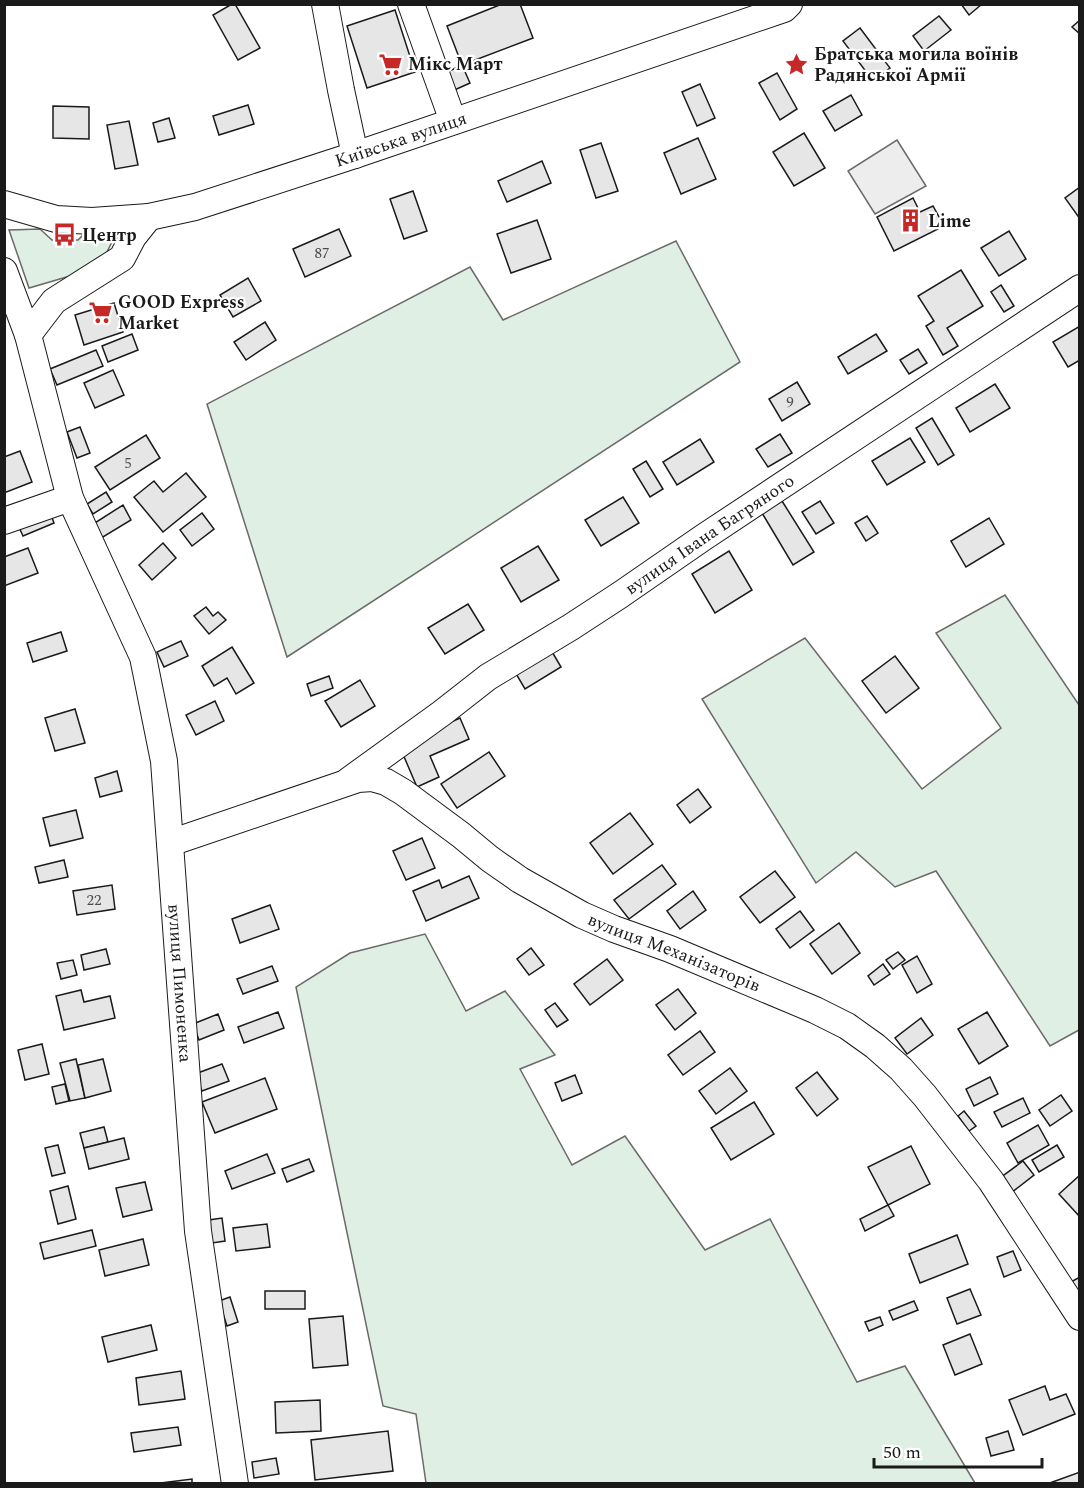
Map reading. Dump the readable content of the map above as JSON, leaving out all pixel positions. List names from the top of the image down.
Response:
{
  "streets": {
    "street": [
      "Київська вулиця",
      "вулиця Івана Багряного",
      "вулиця Механізаторів",
      "вулиця Пимоненка"
    ]
  },
  "crossings": [
    ["вулиця Івана Багряного", "вулиця Механізаторів"],
    ["вулиця Механізаторів", "вулиця Пимоненка"]
  ],
  "places": {
    "supermarket": ["Мікс Март", "GOOD Express Market"],
    "place": ["Братська могила воїнів Радянської Армії"],
    "building": ["Lime"],
    "bus stop": ["Центр"]
  },
  "house_numbers": [
    "87",
    "9",
    "5",
    "22"
  ],
  "scale_bar": "50 m"
}
